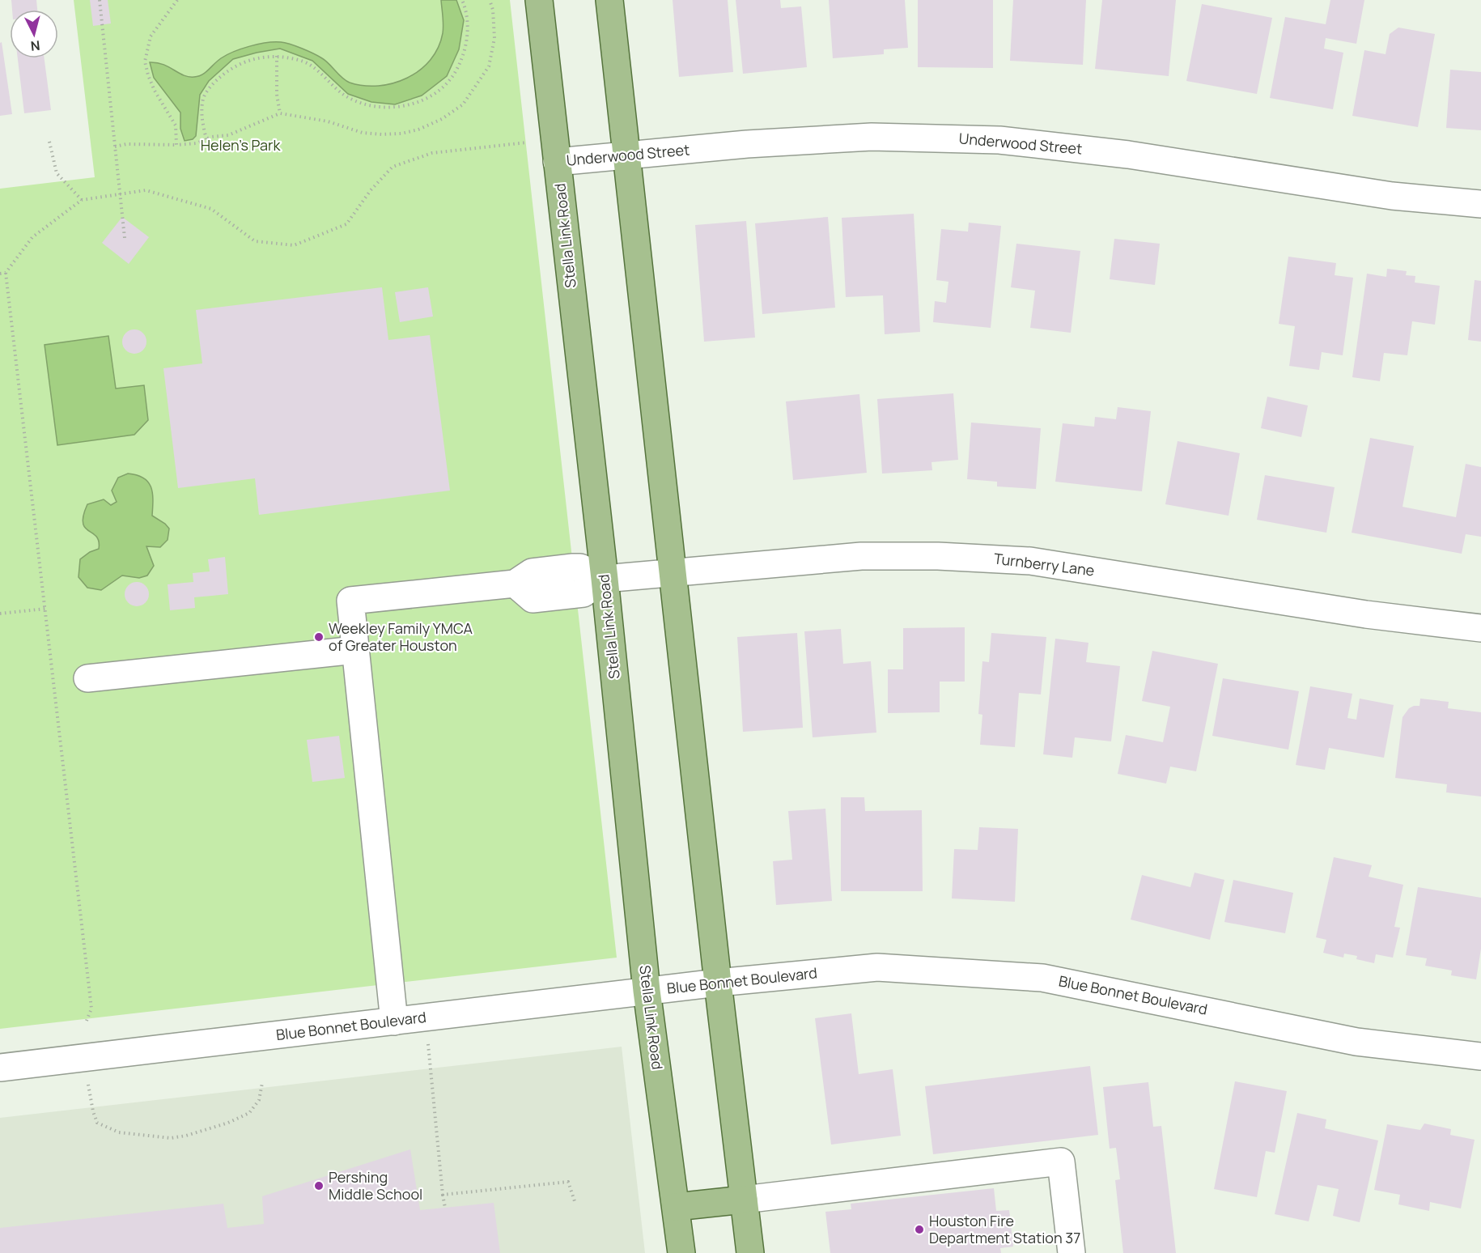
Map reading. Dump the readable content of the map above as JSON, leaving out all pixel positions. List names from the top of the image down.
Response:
{
  "streets": {
    "main road": ["Stella Link Road"],
    "street": ["Underwood Street", "Turnberry Lane", "Blue Bonnet Boulevard"]
  },
  "crossings": [
    ["Underwood Street", "Stella Link Road"],
    ["Stella Link Road", "Turnberry Lane"],
    ["Stella Link Road", "Blue Bonnet Boulevard"]
  ],
  "parks": ["Helen's Park"],
  "places": ["Weekley Family YMCA of Greater Houston", "Pershing Middle School", "Houston Fire Department Station 37"],
  "north": "bottom"
}
